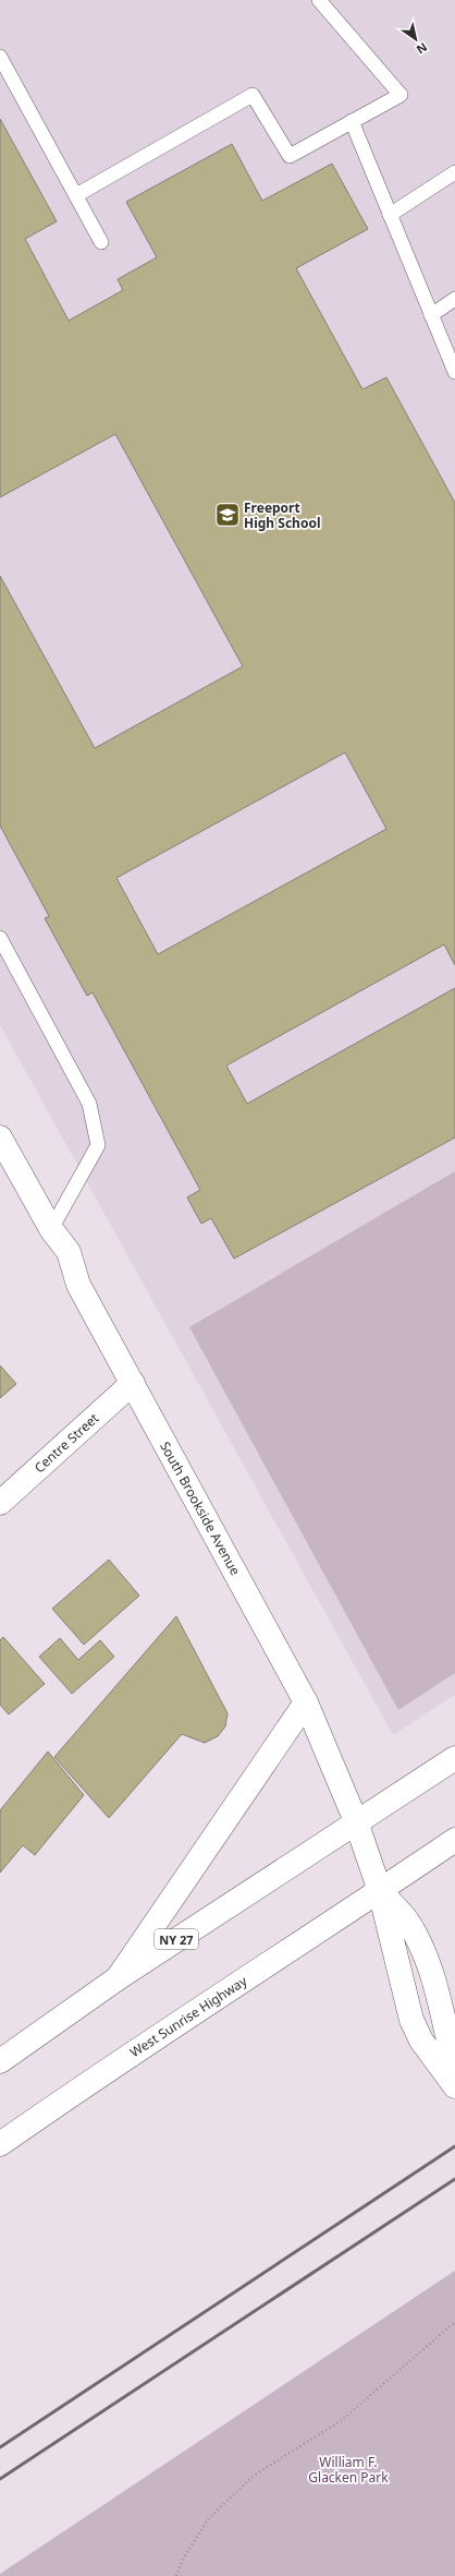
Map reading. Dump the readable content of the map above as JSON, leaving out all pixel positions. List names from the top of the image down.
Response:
{
  "streets": {
    "main road": [
      "Centre Street",
      "South Brookside Avenue",
      "NY 27",
      "West Sunrise Highway"
    ]
  },
  "crossings": [
    ["Centre Street", "South Brookside Avenue"],
    ["South Brookside Avenue", "NY 27"],
    ["South Brookside Avenue", "West Sunrise Highway"]
  ],
  "parks": ["William F. Glacken Park"],
  "places": {
    "school or university": ["Freeport High School"]
  },
  "north": "bottom right"
}
